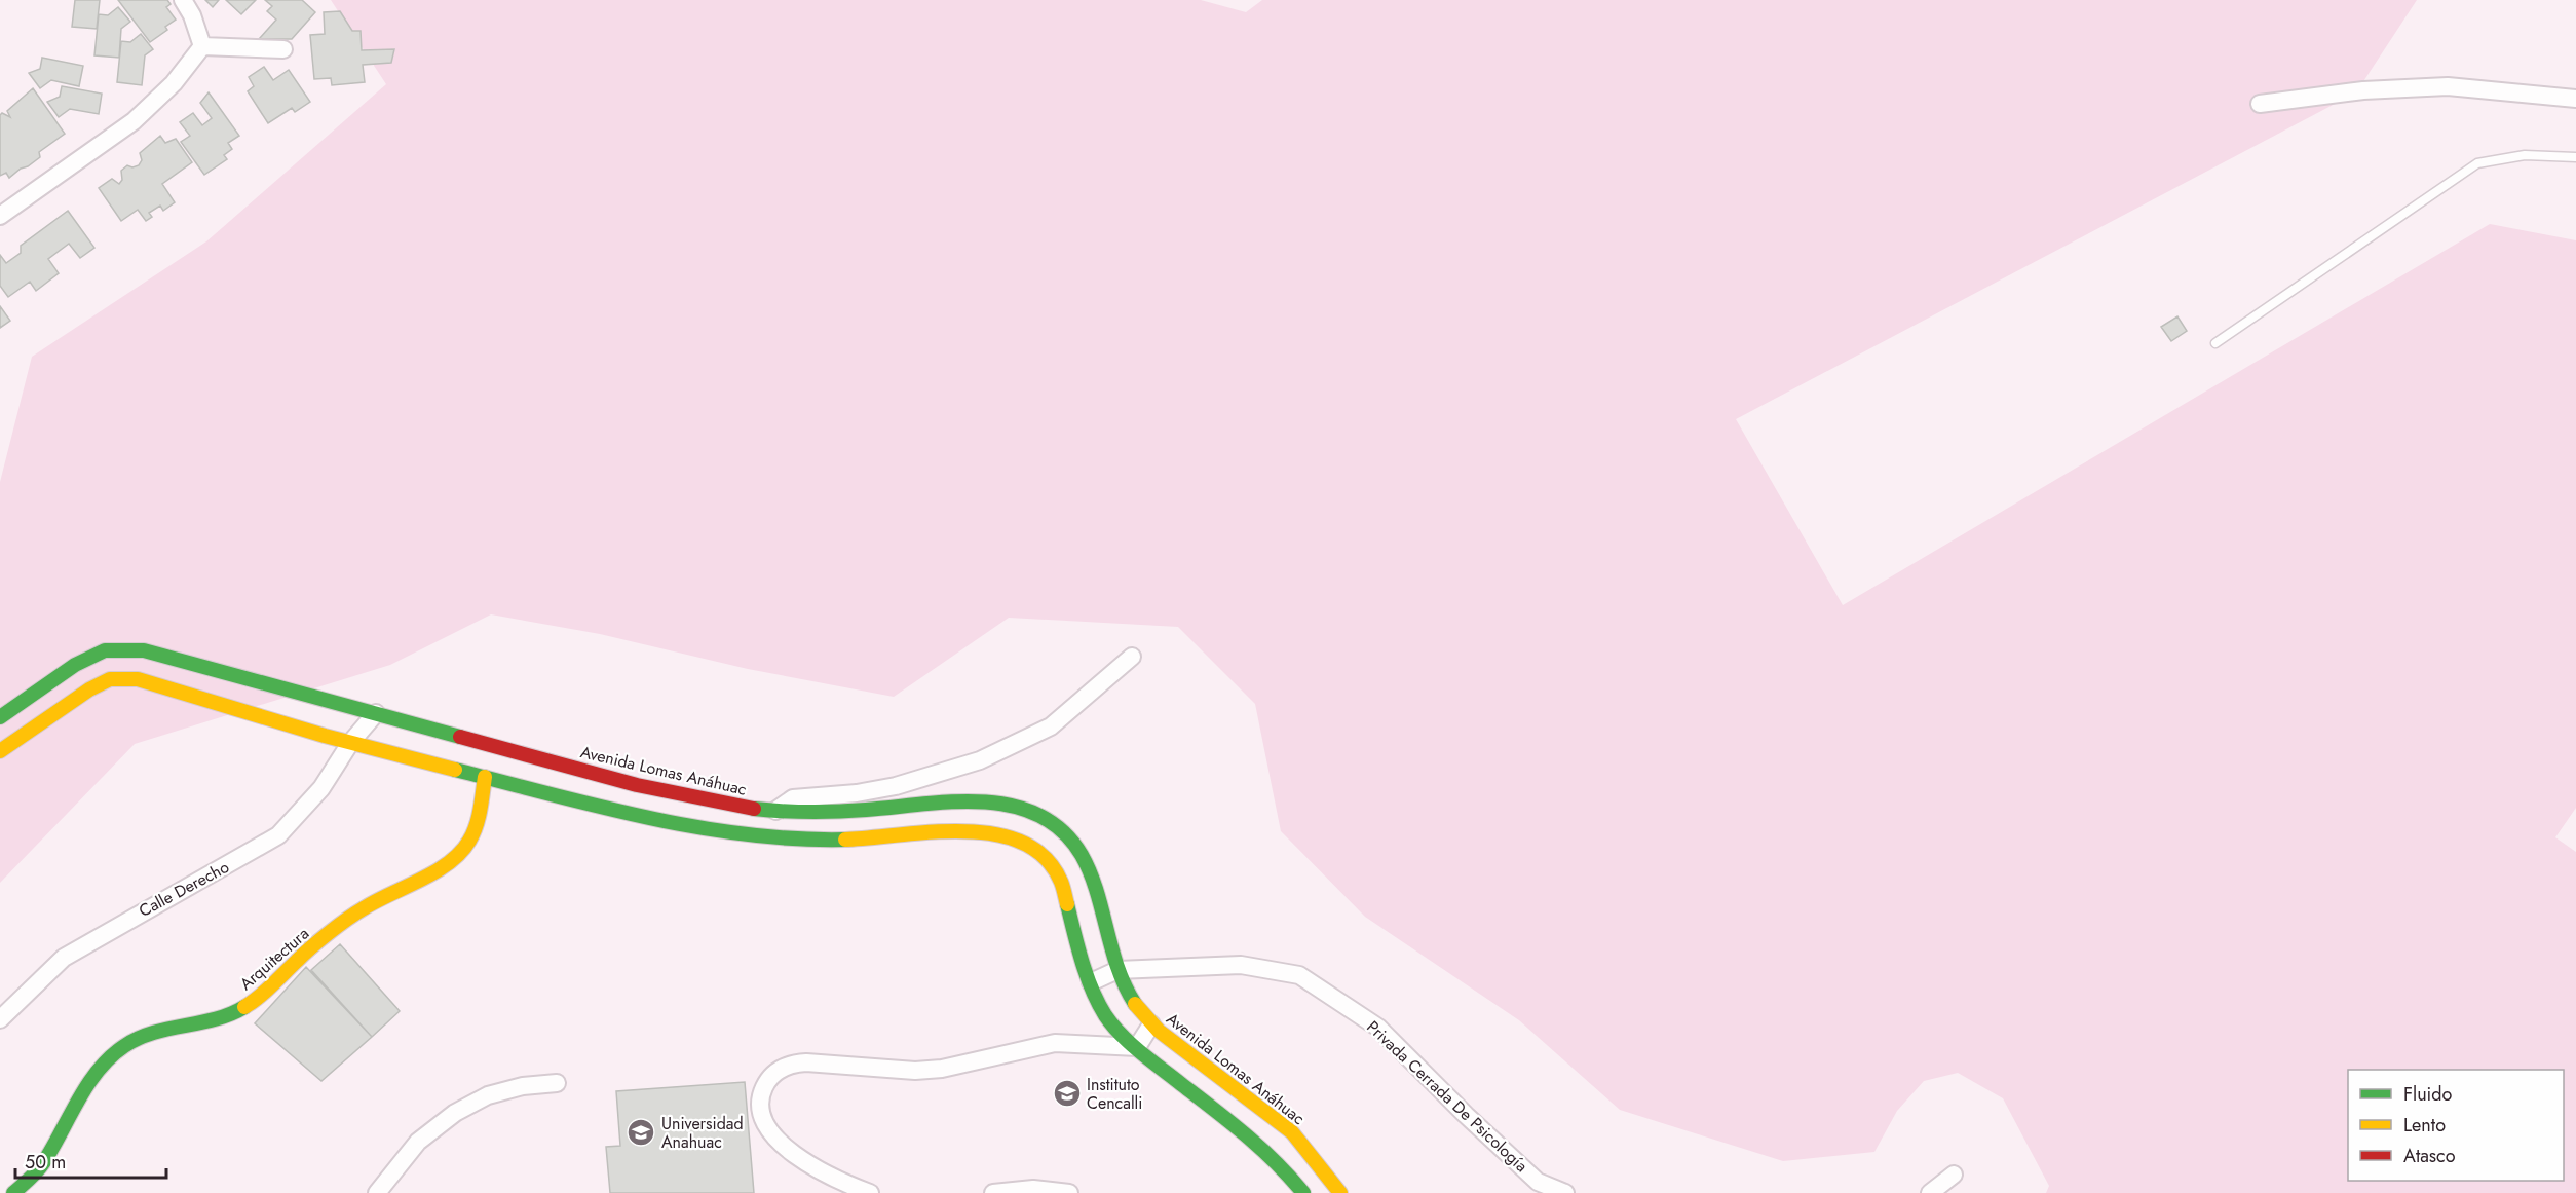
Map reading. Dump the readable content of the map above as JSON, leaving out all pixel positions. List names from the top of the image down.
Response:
{
  "streets": {
    "main road": ["Avenida Lomas Anáhuac", "Arquitectura"],
    "street": ["Calle Derecho", "Privada Cerrada De Psicología"]
  },
  "crossings": [
    ["Avenida Lomas Anáhuac", "Calle Derecho"],
    ["Avenida Lomas Anáhuac", "Privada Cerrada De Psicología"]
  ],
  "places": {
    "school or university": ["Instituto Cencalli", "Universidad Anahuac"]
  },
  "legend": ["Fluido", "Lento", "Atasco"],
  "scale_bar": "50 m"
}
